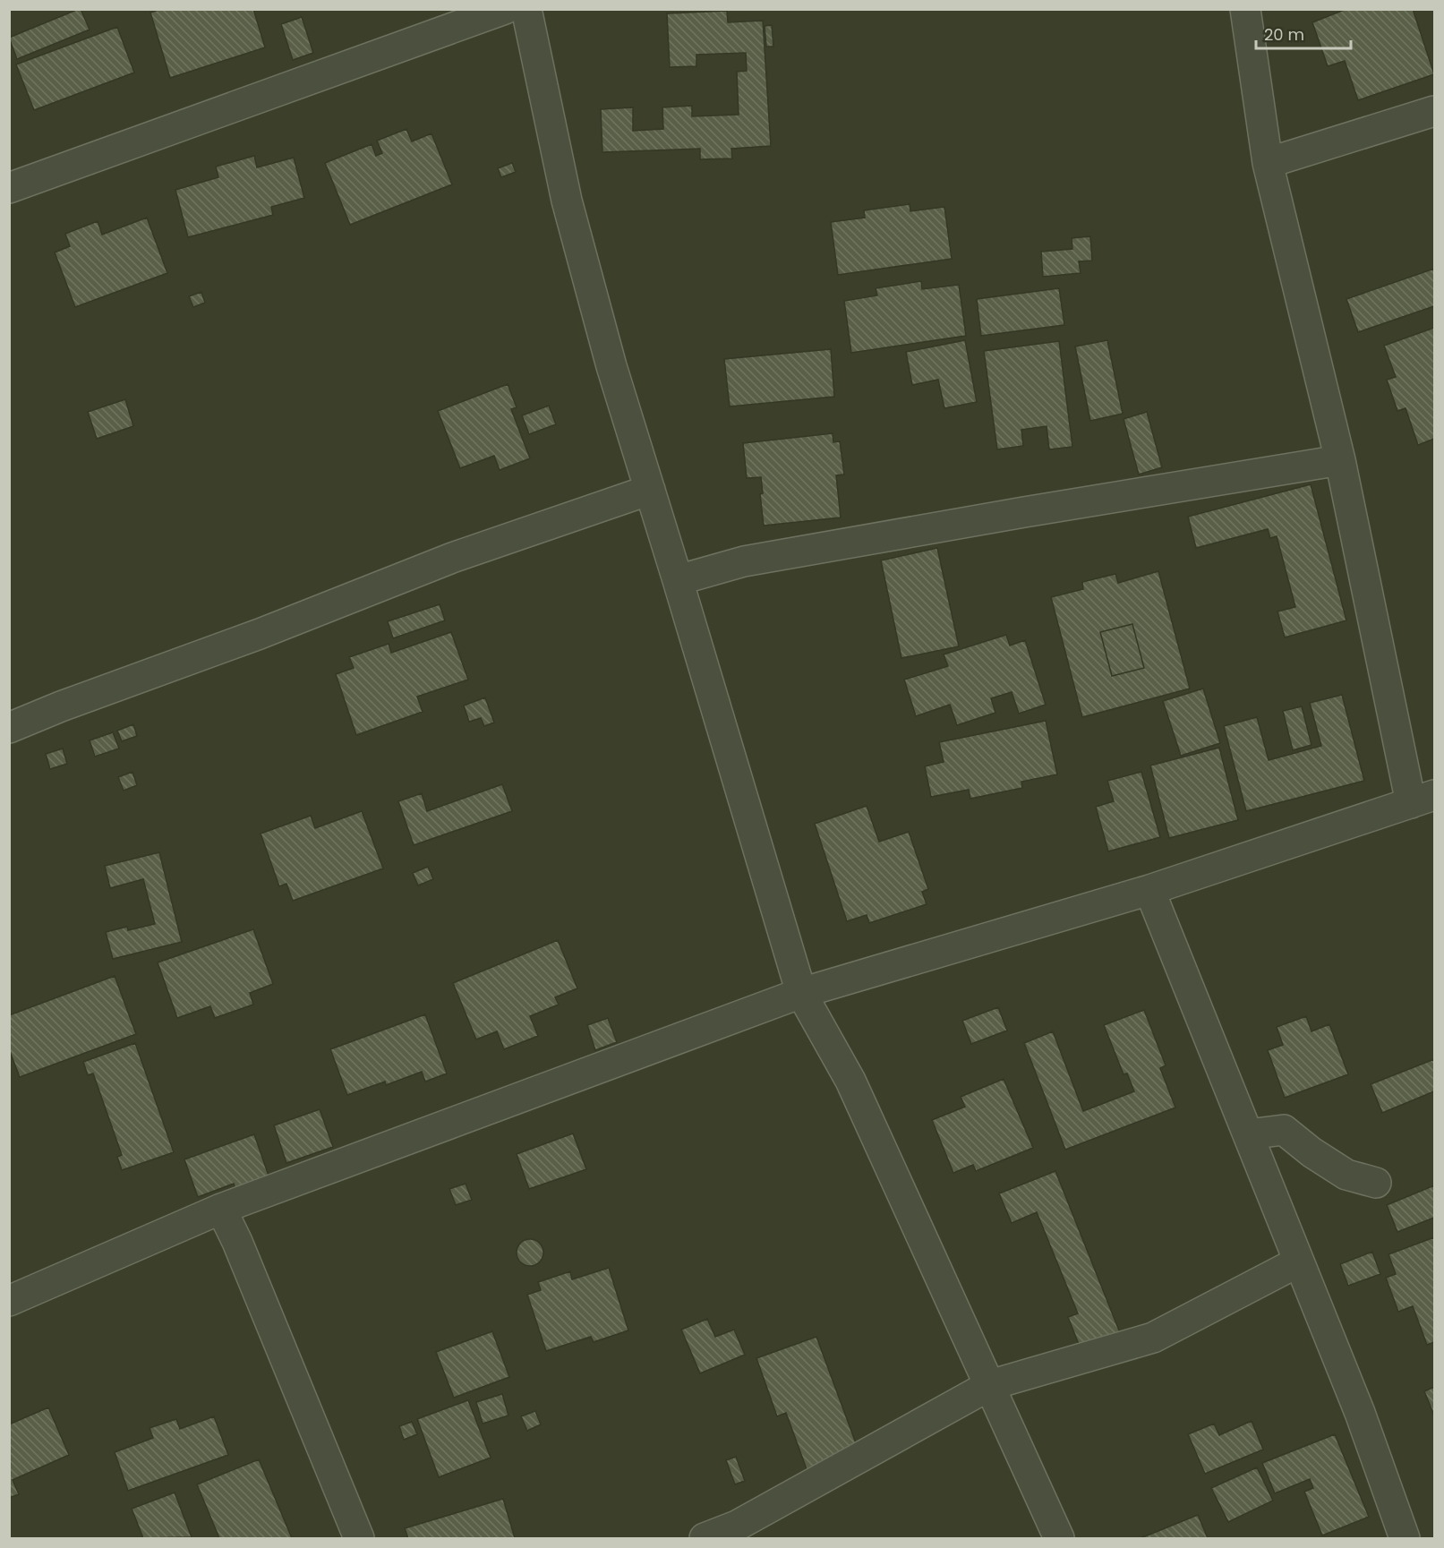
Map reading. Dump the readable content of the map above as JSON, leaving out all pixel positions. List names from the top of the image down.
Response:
{
  "scale_bar": "20 m"
}
